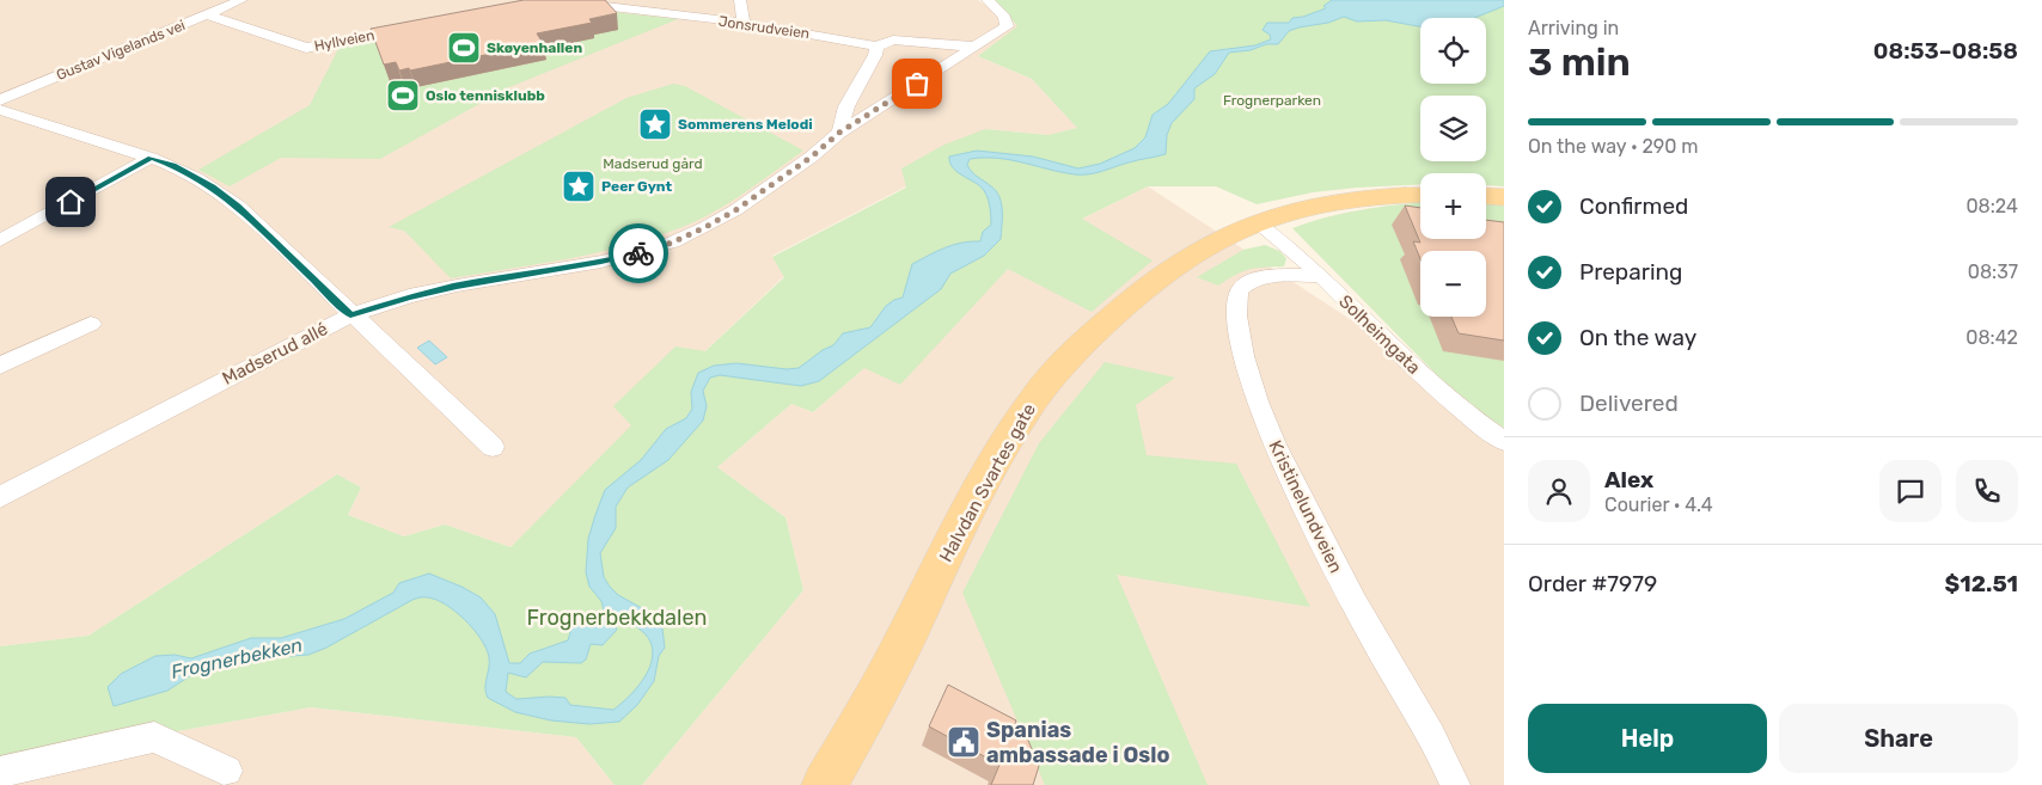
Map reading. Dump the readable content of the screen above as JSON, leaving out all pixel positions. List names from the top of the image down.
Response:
{
  "streets": {
    "main road": ["Halvdan Svartes gate"],
    "street": [
      "Jonsrudveien",
      "Hyllveien",
      "Gustav Vigelands vei",
      "Solheimgata",
      "Madserud allé",
      "Kristinelundveien"
    ]
  },
  "crossings": [
    ["Jonsrudveien", "Madserud allé"],
    ["Hyllveien", "Gustav Vigelands vei"],
    ["Solheimgata", "Halvdan Svartes gate"],
    ["Solheimgata", "Kristinelundveien"]
  ],
  "water": ["Frognerbekken"],
  "parks": ["Frognerparken", "Madserud gård", "Frognerbekkdalen"],
  "places": {
    "sports": ["Skøyenhallen", "Oslo tennisklubb"],
    "place": ["Sommerens Melodi", "Peer Gynt"],
    "public building": ["Spanias ambassade i Oslo"]
  },
  "page": {
    "heading": ["3 min", "Arriving in", "08:53–08:58"],
    "panel": [
      "Alex",
      "Courier · 4.4",
      "Order #7979",
      "$12.51"
    ],
    "map_buttons": ["+", "−"],
    "bar": "On the way · 290 m",
    "list": [
      ["Confirmed", "08:24"],
      ["Preparing", "08:37"],
      ["On the way", "08:42"],
      "Delivered"
    ],
    "buttons": ["Help", "Share"]
  }
}
